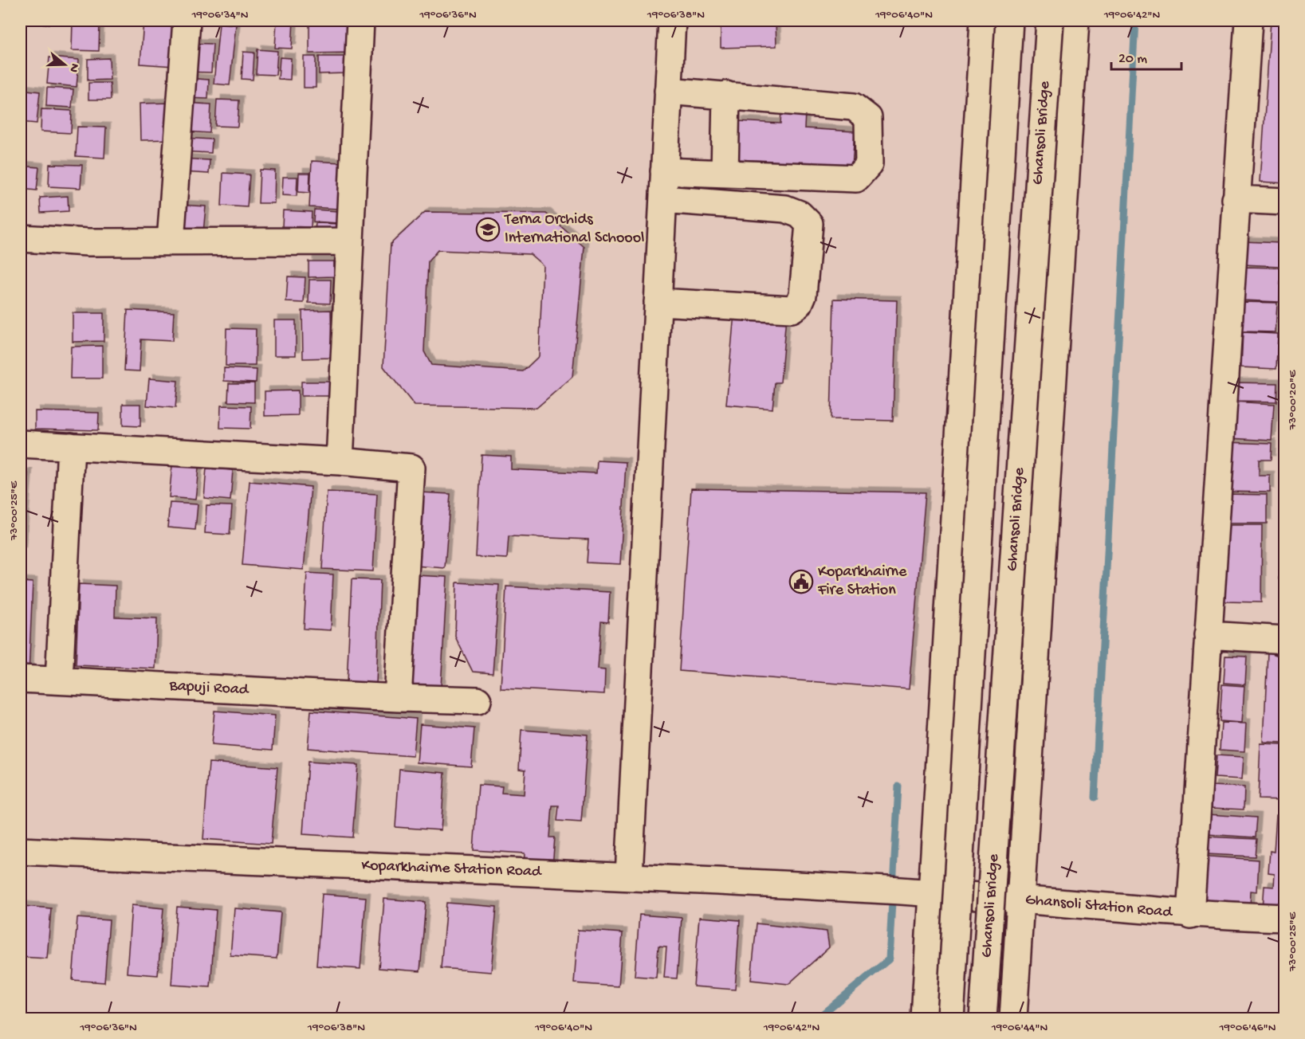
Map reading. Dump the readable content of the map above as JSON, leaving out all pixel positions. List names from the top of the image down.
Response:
{
  "streets": {
    "street": [
      "Ghansoli Bridge",
      "Bapuji Road",
      "Koparkhairne Station Road",
      "Ghansoli Station Road"
    ]
  },
  "crossings": [
    ["Koparkhairne Station Road", "Ghansoli Station Road"]
  ],
  "places": {
    "school or university": ["Terna Orchids International Schoool"],
    "public building": ["Koparkhairne Fire Station"]
  },
  "scale_bar": "20 m",
  "north": "right",
  "coordinates": [
    "19°06'34\"N",
    "19°06'36\"N",
    "19°06'38\"N",
    "19°06'40\"N",
    "19°06'42\"N",
    "73°00'20\"E",
    "73°00'25\"E",
    "19°06'44\"N",
    "19°06'46\"N"
  ]
}
